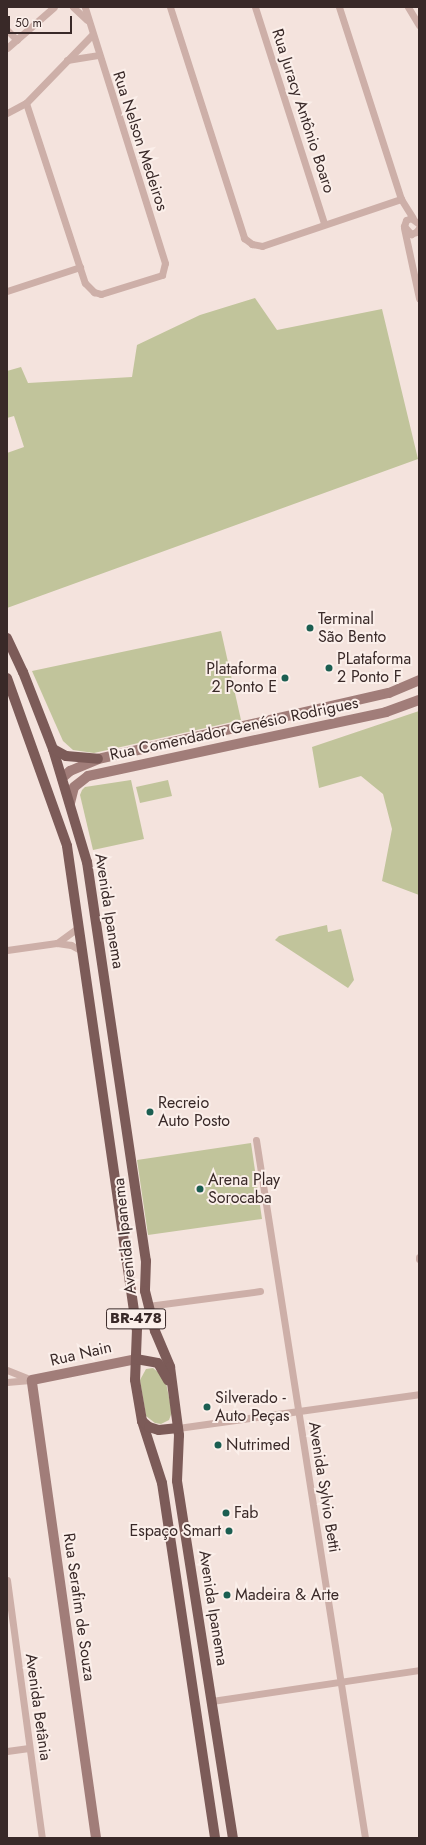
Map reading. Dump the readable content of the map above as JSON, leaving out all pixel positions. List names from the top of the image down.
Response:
{
  "streets": {
    "main road": [
      "Rua Comendador Genésio Rodrigues",
      "Avenida Ipanema",
      "BR-478",
      "Rua Nain",
      "Rua Serafim de Souza"
    ],
    "street": [
      "Rua Juracy Antônio Boaro",
      "Rua Nelson Medeiros",
      "Avenida Sylvio Betti",
      "Avenida Betânia"
    ]
  },
  "crossings": [
    ["Rua Comendador Genésio Rodrigues", "Avenida Ipanema"],
    ["Avenida Ipanema", "Rua Nain"],
    ["Rua Nain", "Rua Serafim de Souza"]
  ],
  "places": [
    "Terminal São Bento",
    "PLataforma 2 Ponto F",
    "Plataforma 2 Ponto E",
    "Recreio Auto Posto",
    "Arena Play Sorocaba",
    "Silverado - Auto Peças",
    "Nutrimed",
    "Fab",
    "Espaço Smart",
    "Madeira & Arte"
  ],
  "scale_bar": "50 m"
}
